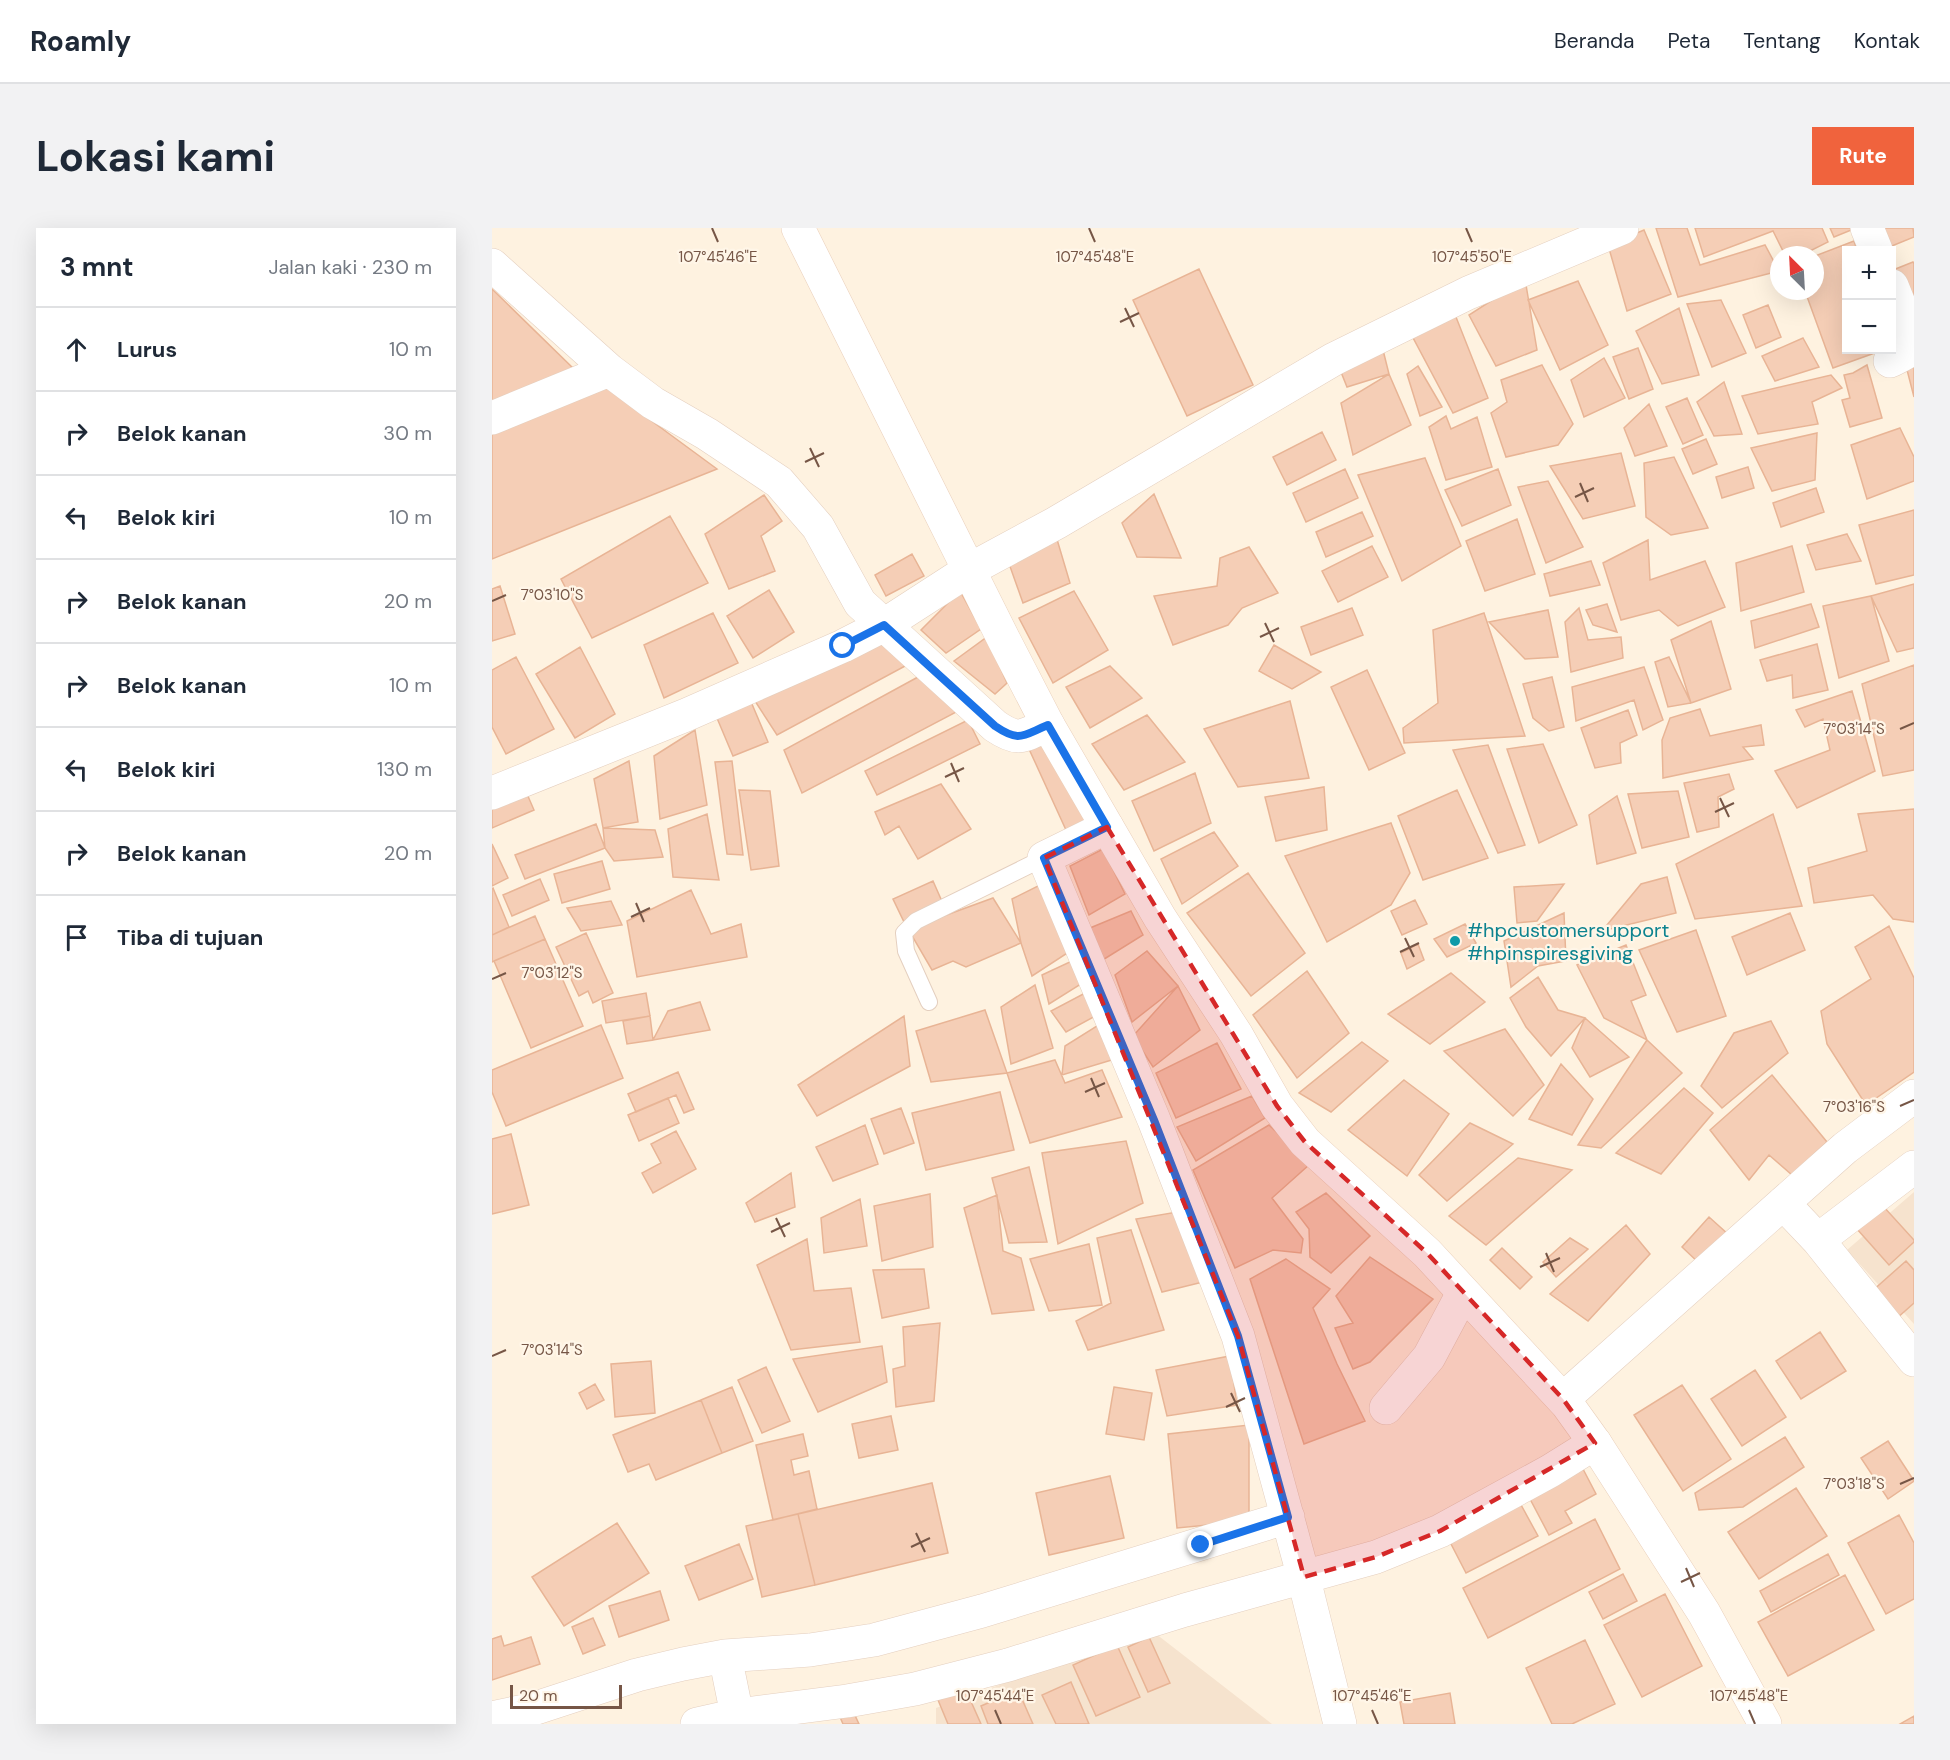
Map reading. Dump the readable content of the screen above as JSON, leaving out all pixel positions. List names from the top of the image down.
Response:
{
  "places": ["#hpcustomersupport #hpinspiresgiving"],
  "scale_bar": "20 m",
  "north": "top left",
  "page": {
    "header": "Roamly",
    "nav": [
      "Beranda",
      "Peta",
      "Tentang",
      "Kontak"
    ],
    "buttons": "Rute",
    "title": "Lokasi kami",
    "heading": ["3 mnt", "Jalan kaki · 230 m"],
    "map_buttons": ["+", "−"],
    "list": [
      ["Lurus", "10 m"],
      ["Belok kanan", "30 m"],
      ["Belok kiri", "10 m"],
      ["Belok kanan", "20 m"],
      ["Belok kanan", "10 m"],
      ["Belok kiri", "130 m"],
      ["Belok kanan", "20 m"],
      "Tiba di tujuan"
    ],
    "scale": "20 m"
  },
  "coordinates": [
    "107°45'46\"E",
    "107°45'48\"E",
    "107°45'50\"E",
    "7°03'10\"S",
    "7°03'14\"S",
    "7°03'12\"S",
    "7°03'16\"S",
    "7°03'18\"S",
    "107°45'44\"E"
  ]
}
